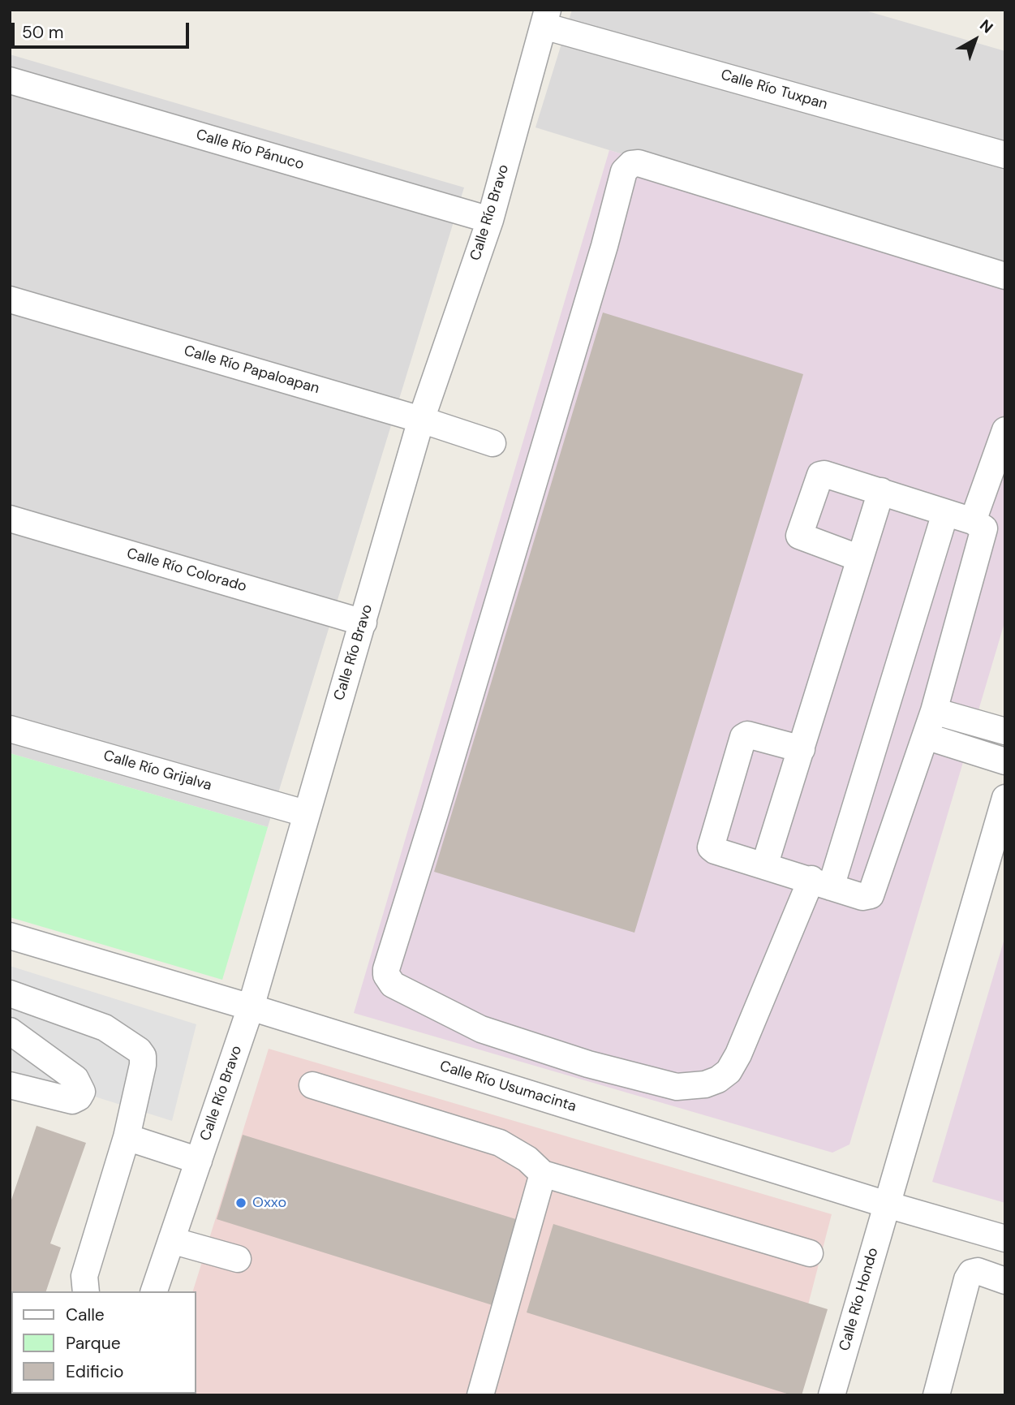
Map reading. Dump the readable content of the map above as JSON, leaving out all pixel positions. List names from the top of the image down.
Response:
{
  "streets": {
    "street": [
      "Calle Río Tuxpan",
      "Calle Río Pánuco",
      "Calle Río Bravo",
      "Calle Río Papaloapan",
      "Calle Río Colorado",
      "Calle Río Grijalva",
      "Calle Río Usumacinta",
      "Calle Río Hondo"
    ]
  },
  "crossings": [
    ["Calle Río Tuxpan", "Calle Río Bravo"],
    ["Calle Río Pánuco", "Calle Río Bravo"],
    ["Calle Río Bravo", "Calle Río Papaloapan"],
    ["Calle Río Bravo", "Calle Río Colorado"],
    ["Calle Río Bravo", "Calle Río Grijalva"],
    ["Calle Río Bravo", "Calle Río Usumacinta"],
    ["Calle Río Usumacinta", "Calle Río Hondo"]
  ],
  "places": ["Oxxo"],
  "legend": ["Calle", "Parque", "Edificio"],
  "scale_bar": "50 m",
  "north": "top right"
}
